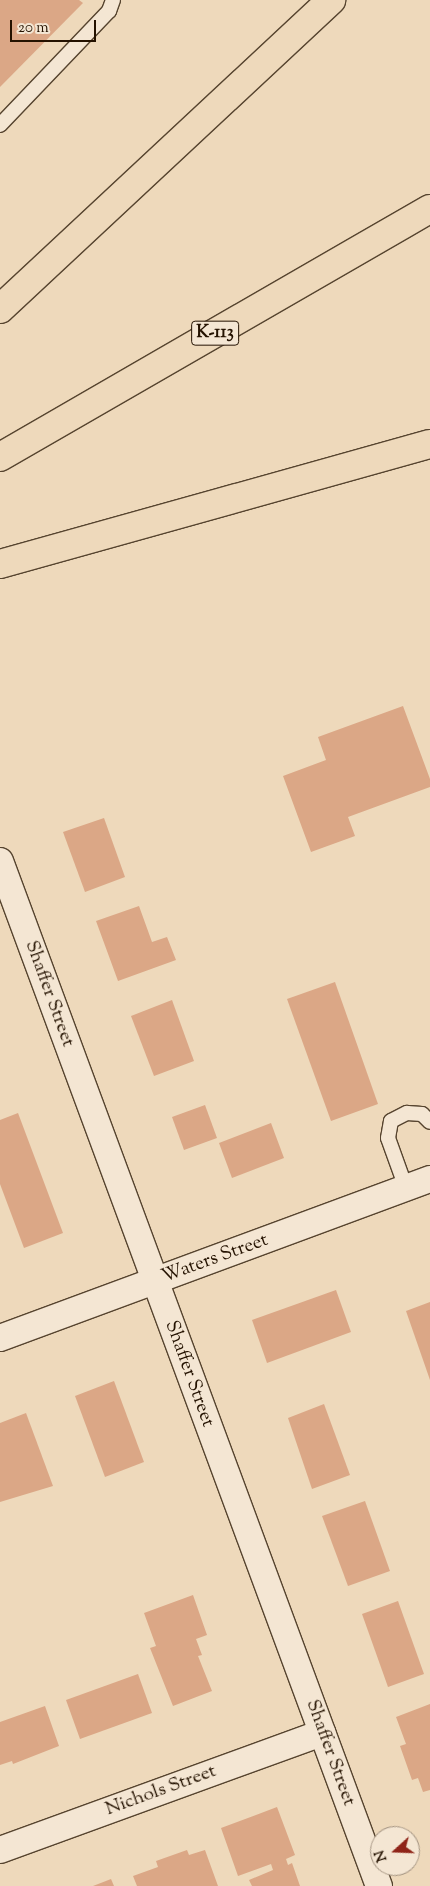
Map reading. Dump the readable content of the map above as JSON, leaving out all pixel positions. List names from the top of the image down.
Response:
{
  "streets": {
    "main road": ["K-113"],
    "street": ["Shaffer Street", "Waters Street", "Nichols Street"]
  },
  "crossings": [
    ["Shaffer Street", "Waters Street"],
    ["Shaffer Street", "Nichols Street"]
  ],
  "scale_bar": "20 m",
  "north": "left"
}
